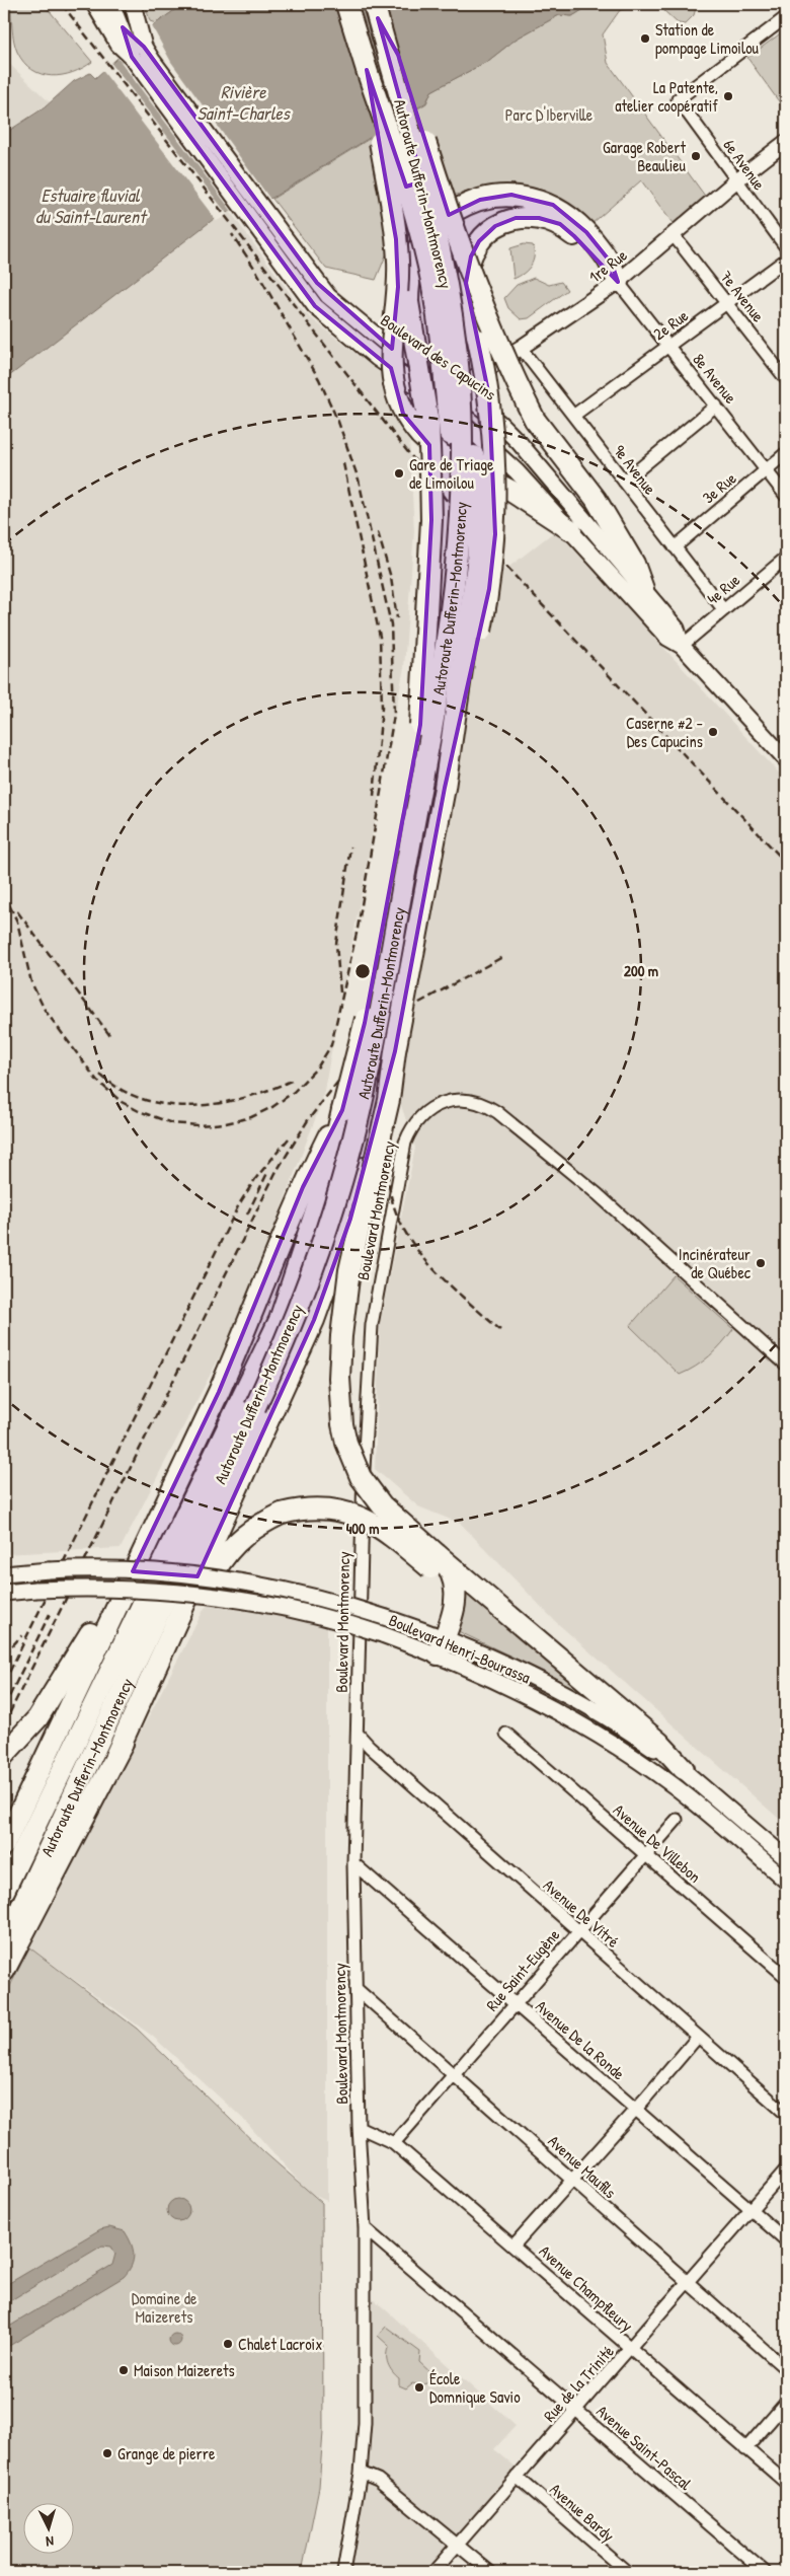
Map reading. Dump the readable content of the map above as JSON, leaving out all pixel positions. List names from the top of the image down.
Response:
{
  "streets": {
    "highway": ["Autoroute Dufferin-Montmorency"],
    "main road": ["Boulevard des Capucins", "Boulevard Henri-Bourassa"],
    "street": [
      "6e Avenue",
      "1re Rue",
      "7e Avenue",
      "2e Rue",
      "8e Avenue",
      "9e Avenue",
      "3e Rue",
      "4e Rue",
      "Boulevard Montmorency",
      "Avenue De Villebon",
      "Avenue De Vitré",
      "Rue Saint-Eugène",
      "Avenue De la Ronde",
      "Avenue Maufils",
      "Avenue Champfleury",
      "Rue de la Trinité",
      "Avenue Saint-Pascal",
      "Avenue Bardy"
    ]
  },
  "crossings": [
    ["6e Avenue", "1re Rue"],
    ["1re Rue", "7e Avenue"],
    ["1re Rue", "Boulevard des Capucins"],
    ["1re Rue", "8e Avenue"],
    ["1re Rue", "9e Avenue"],
    ["7e Avenue", "2e Rue"],
    ["2e Rue", "8e Avenue"],
    ["2e Rue", "9e Avenue"],
    ["Boulevard des Capucins", "4e Rue"],
    ["8e Avenue", "3e Rue"],
    ["9e Avenue", "3e Rue"],
    ["9e Avenue", "4e Rue"],
    ["Boulevard Montmorency", "Avenue De Vitré"],
    ["Boulevard Montmorency", "Avenue De la Ronde"],
    ["Boulevard Montmorency", "Avenue Maufils"],
    ["Boulevard Montmorency", "Avenue Champfleury"],
    ["Boulevard Montmorency", "Avenue Saint-Pascal"],
    ["Avenue De Villebon", "Rue Saint-Eugène"],
    ["Avenue De Vitré", "Rue Saint-Eugène"],
    ["Rue Saint-Eugène", "Avenue De la Ronde"],
    ["Rue Saint-Eugène", "Avenue Maufils"],
    ["Rue Saint-Eugène", "Avenue Champfleury"],
    ["Avenue De la Ronde", "Rue de la Trinité"],
    ["Avenue Maufils", "Rue de la Trinité"],
    ["Avenue Champfleury", "Rue de la Trinité"],
    ["Rue de la Trinité", "Avenue Saint-Pascal"],
    ["Rue de la Trinité", "Avenue Bardy"]
  ],
  "water": ["Rivière Saint-Charles", "Estuaire fluvial du Saint-Laurent"],
  "parks": ["Parc D'Iberville", "Domaine de Maizerets"],
  "places": [
    "Station de pompage Limoilou",
    "La Patente, atelier coopératif",
    "Garage Robert Beaulieu",
    "Gare de Triage de Limoilou",
    "Caserne #2 - Des Capucins",
    "Incinérateur de Québec",
    "Chalet Lacroix",
    "Maison Maizerets",
    "École Domnique Savio",
    "Grange de pierre"
  ],
  "north": "bottom",
  "rings": ["200 m", "400 m"]
}
